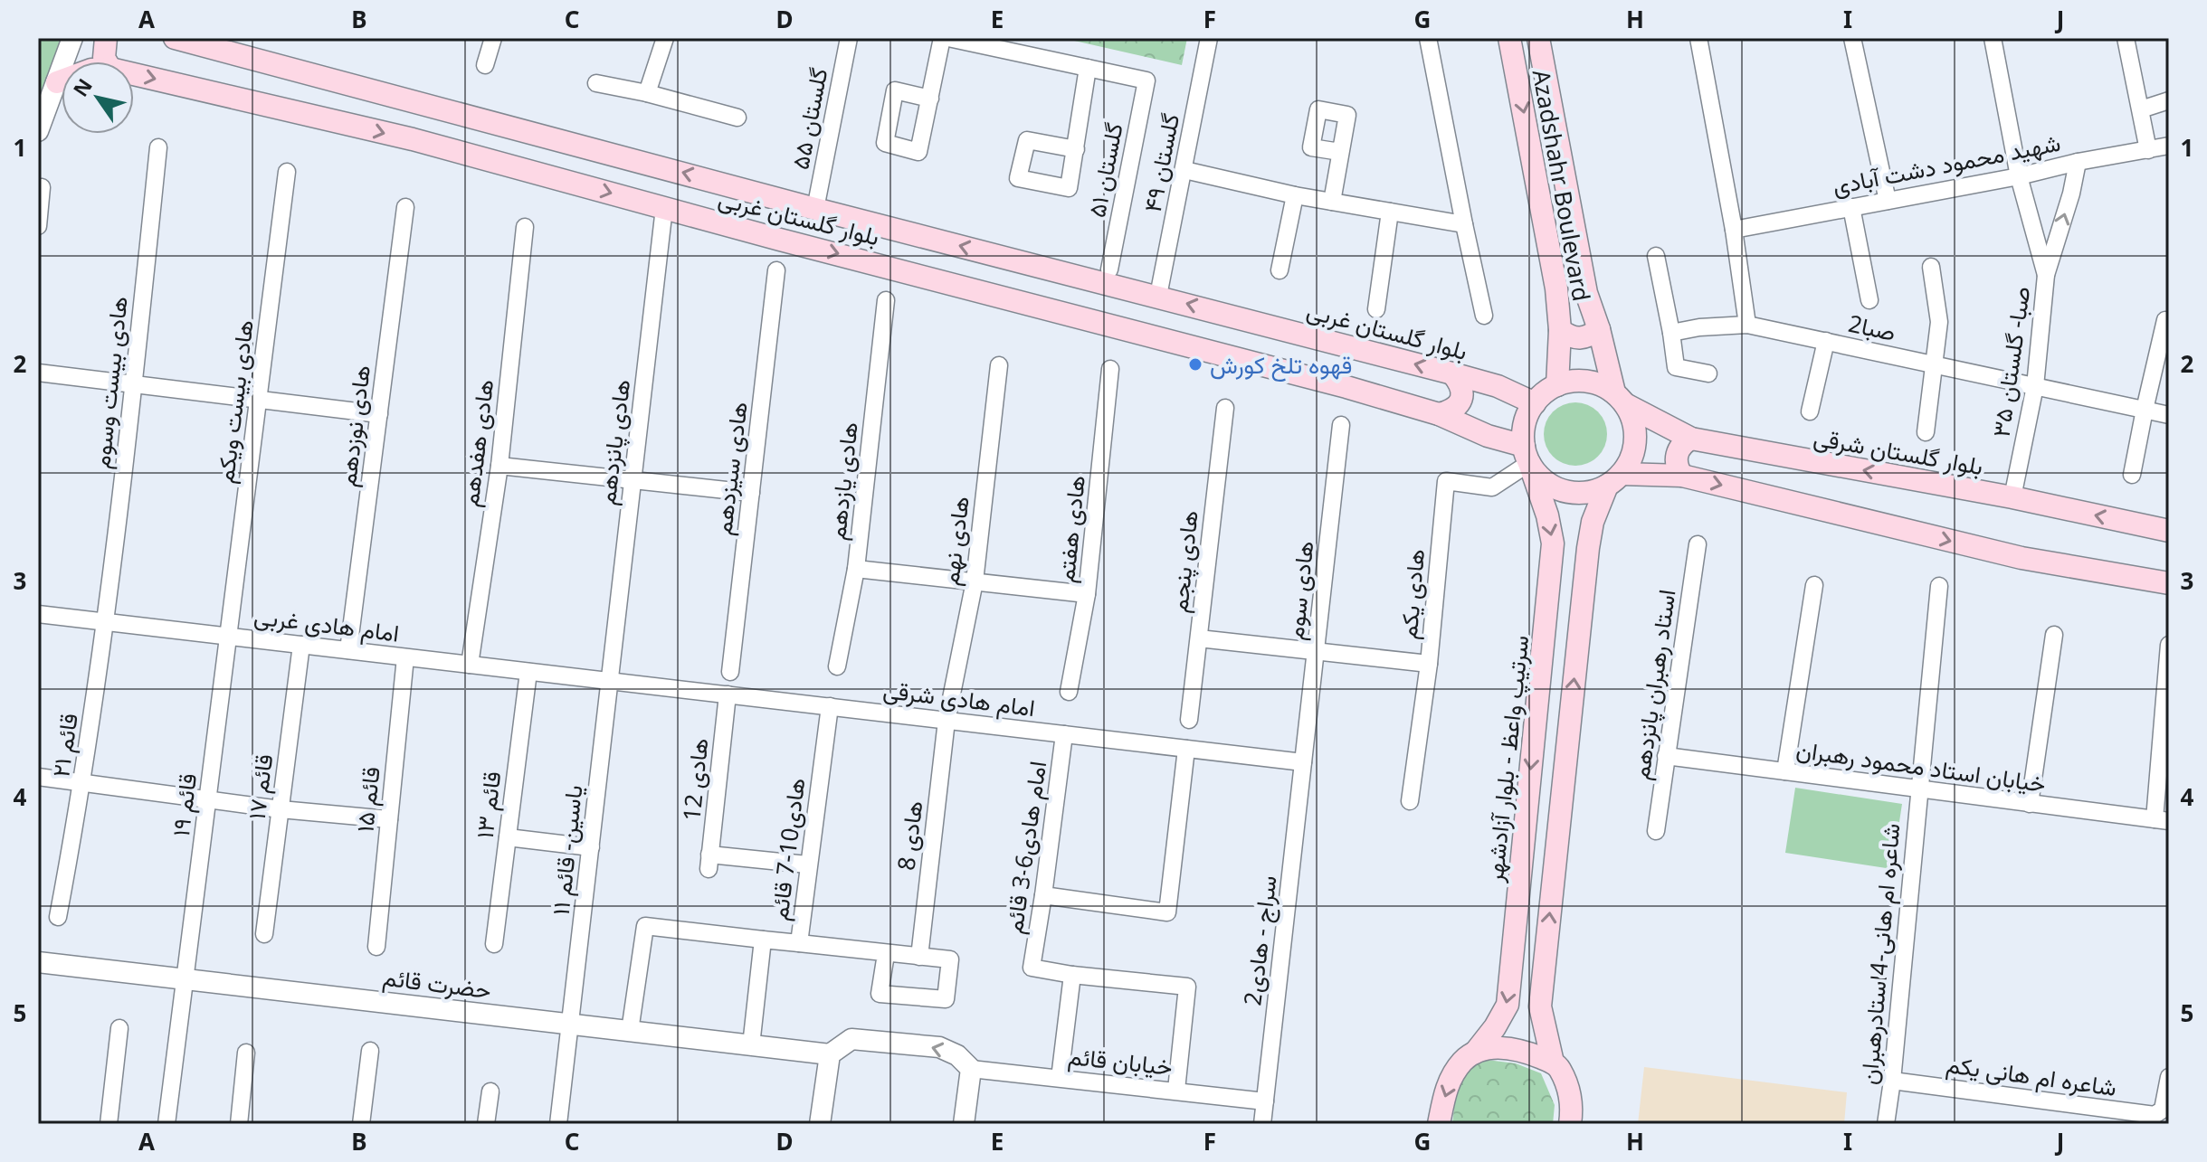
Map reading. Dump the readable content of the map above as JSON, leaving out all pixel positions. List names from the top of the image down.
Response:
{
  "streets": {
    "main road": [
      "Azadshahr Boulevard",
      "بلوار گلستان غربی",
      "بلوار گلستان شرقی",
      "سرتیپ واعظ - بلوار آزادشهر"
    ],
    "street": [
      "گلستان ۵۵",
      "گلستان ۴۹",
      "شهید محمود دشت آبادی",
      "گلستان ۵۱",
      "صبا2",
      "صبا- گلستان ۳۵",
      "هادی بیست وسوم",
      "هادی بیست ویکم",
      "هادی نوزدهم",
      "هادی پانزدهم",
      "هادی هفدهم",
      "هادی سیزدهم",
      "هادی یازدهم",
      "هادی هفتم",
      "هادی نهم",
      "هادی پنجم",
      "هادی سوم",
      "هادی یکم",
      "امام هادی غربی",
      "استاد رهبران پانزدهم",
      "امام هادی شرقی",
      "قائم ۲۱",
      "خیابان استاد محمود رهبران",
      "12 هادی",
      "قائم ۱۷",
      "قائم ۱۵",
      "قائم ۱۹",
      "قائم ۱۳",
      "هادی 8",
      "امام هادی6-3 قائم",
      "هادی10-7 قائم",
      "یاسین- قائم ۱۱",
      "سراج - هادی2",
      "شاعره ام هانی-4استادرهبران",
      "حضرت قائم",
      "خیابان قائم",
      "شاعره ام هانی یکم"
    ]
  },
  "crossings": [
    ["گلستان ۵۵", "بلوار گلستان غربی"],
    ["گلستان ۴۹", "بلوار گلستان غربی"],
    ["Azadshahr Boulevard", "بلوار گلستان غربی"],
    ["Azadshahr Boulevard", "بلوار گلستان شرقی"],
    ["Azadshahr Boulevard", "هادی یکم"],
    ["Azadshahr Boulevard", "سرتیپ واعظ - بلوار آزادشهر"],
    ["بلوار گلستان غربی", "هادی پانزدهم"],
    ["بلوار گلستان غربی", "بلوار گلستان شرقی"],
    ["بلوار گلستان غربی", "هادی یکم"],
    ["بلوار گلستان غربی", "سرتیپ واعظ - بلوار آزادشهر"],
    ["صبا2", "صبا- گلستان ۳۵"],
    ["صبا- گلستان ۳۵", "بلوار گلستان شرقی"],
    ["هادی بیست وسوم", "امام هادی غربی"],
    ["هادی بیست وسوم", "قائم ۲۱"],
    ["هادی بیست ویکم", "امام هادی غربی"],
    ["هادی بیست ویکم", "قائم ۱۹"],
    ["هادی نوزدهم", "امام هادی غربی"],
    ["هادی پانزدهم", "امام هادی غربی"],
    ["هادی پانزدهم", "امام هادی شرقی"],
    ["هادی پانزدهم", "یاسین- قائم ۱۱"],
    ["هادی هفدهم", "امام هادی غربی"],
    ["بلوار گلستان شرقی", "هادی یکم"],
    ["بلوار گلستان شرقی", "سرتیپ واعظ - بلوار آزادشهر"],
    ["هادی نهم", "امام هادی شرقی"],
    ["هادی نهم", "هادی 8"],
    ["هادی سوم", "امام هادی شرقی"],
    ["هادی سوم", "سراج - هادی2"],
    ["هادی یکم", "سرتیپ واعظ - بلوار آزادشهر"],
    ["امام هادی غربی", "امام هادی شرقی"],
    ["امام هادی غربی", "قائم ۲۱"],
    ["امام هادی غربی", "قائم ۱۷"],
    ["امام هادی غربی", "قائم ۱۵"],
    ["امام هادی غربی", "قائم ۱۹"],
    ["امام هادی غربی", "قائم ۱۳"],
    ["امام هادی غربی", "یاسین- قائم ۱۱"],
    ["استاد رهبران پانزدهم", "خیابان استاد محمود رهبران"],
    ["امام هادی شرقی", "12 هادی"],
    ["امام هادی شرقی", "هادی 8"],
    ["امام هادی شرقی", "امام هادی6-3 قائم"],
    ["امام هادی شرقی", "هادی10-7 قائم"],
    ["امام هادی شرقی", "یاسین- قائم ۱۱"],
    ["امام هادی شرقی", "سراج - هادی2"],
    ["خیابان استاد محمود رهبران", "شاعره ام هانی-4استادرهبران"],
    ["12 هادی", "هادی10-7 قائم"],
    ["قائم ۱۹", "حضرت قائم"],
    ["هادی10-7 قائم", "حضرت قائم"],
    ["یاسین- قائم ۱۱", "حضرت قائم"],
    ["سراج - هادی2", "خیابان قائم"],
    ["شاعره ام هانی-4استادرهبران", "شاعره ام هانی یکم"]
  ],
  "places": ["قهوه تلخ کورش"],
  "north": "top left",
  "grid": {
    "columns": [
      "A",
      "B",
      "C",
      "D",
      "E",
      "F",
      "G",
      "H",
      "I",
      "J"
    ],
    "rows": [
      "1",
      "2",
      "3",
      "4",
      "5"
    ]
  }
}
